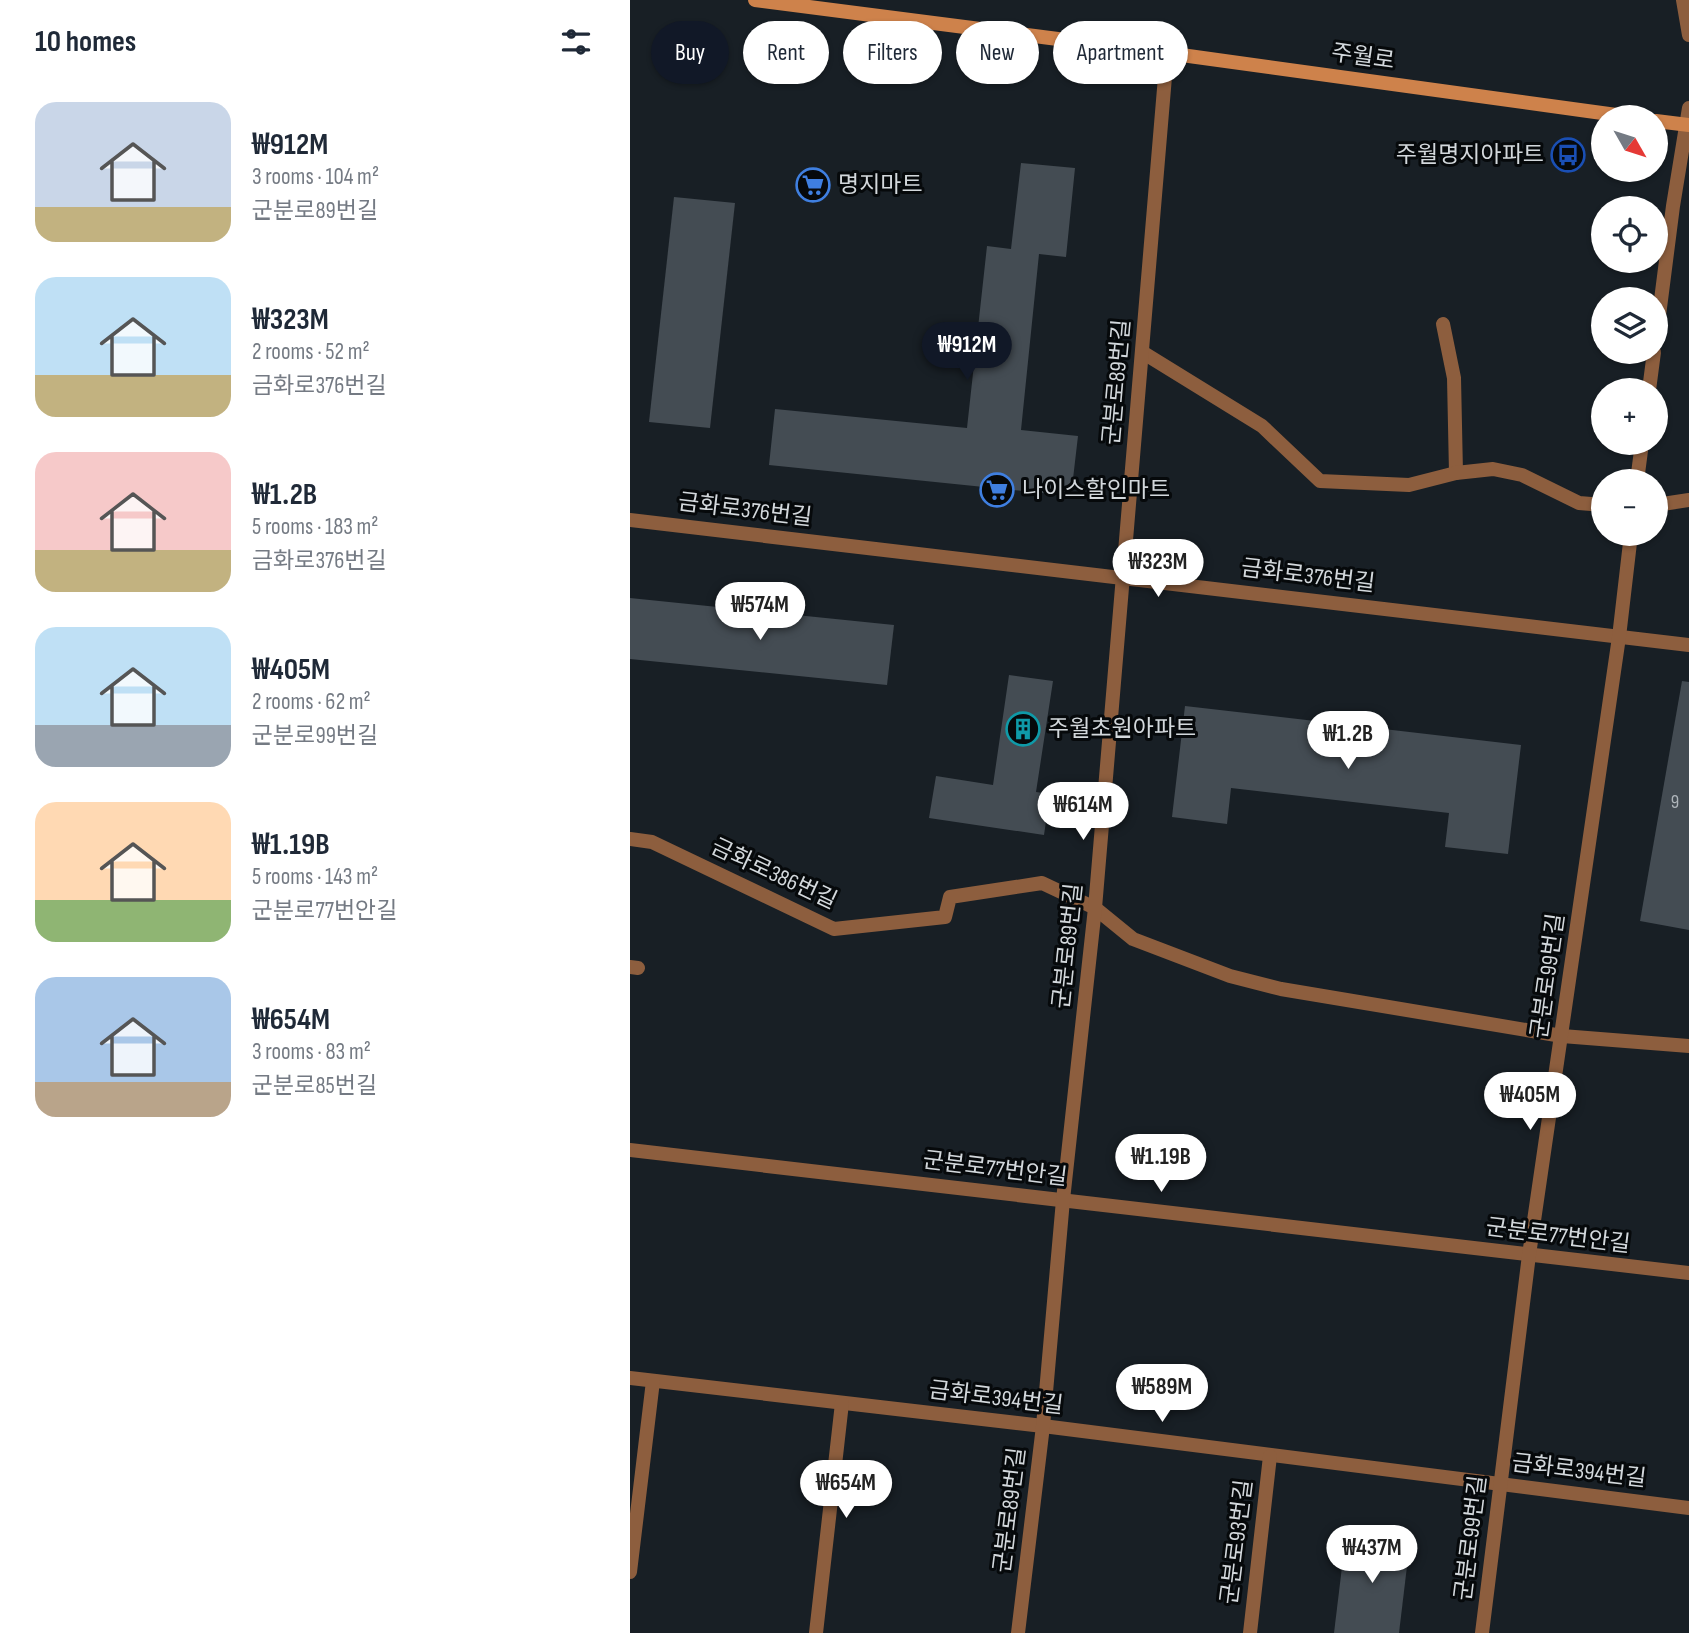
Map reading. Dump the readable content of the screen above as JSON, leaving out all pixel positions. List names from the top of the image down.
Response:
{
  "streets": {
    "street": [
      "주월로",
      "군분로89번길",
      "금화로376번길",
      "금화로386번길",
      "군분로99번길",
      "군분로77번안길",
      "금화로394번길",
      "군분로93번길"
    ]
  },
  "crossings": [
    ["군분로89번길", "금화로376번길"],
    ["군분로89번길", "금화로386번길"],
    ["군분로89번길", "군분로77번안길"],
    ["군분로89번길", "금화로394번길"],
    ["금화로376번길", "군분로99번길"],
    ["군분로99번길", "군분로77번안길"],
    ["군분로99번길", "금화로394번길"],
    ["금화로394번길", "군분로93번길"]
  ],
  "places": {
    "bus stop": ["주월명지아파트"],
    "supermarket": ["명지마트", "나이스할인마트"],
    "building": ["주월초원아파트"]
  },
  "house_numbers": ["9"],
  "north": "bottom right",
  "page": {
    "heading": "10 homes",
    "chip": [
      "Buy",
      "Rent",
      "Filters",
      "New",
      "Apartment"
    ],
    "list": [
      {
        "name": "₩912M",
        "note": "3 rooms · 104 m² · 군분로89번길"
      },
      {
        "name": "₩323M",
        "note": "2 rooms · 52 m² · 금화로376번길"
      },
      {
        "name": "₩1.2B",
        "note": "5 rooms · 183 m² · 금화로376번길"
      },
      {
        "name": "₩405M",
        "note": "2 rooms · 62 m² · 군분로99번길"
      },
      {
        "name": "₩1.19B",
        "note": "5 rooms · 143 m² · 군분로77번안길"
      },
      {
        "name": "₩654M",
        "note": "3 rooms · 83 m² · 군분로85번길"
      }
    ],
    "map_buttons": ["+", "−"],
    "price": [
      "₩912M",
      "₩323M",
      "₩574M",
      "₩1.2B",
      "₩614M",
      "₩405M",
      "₩1.19B",
      "₩589M",
      "₩654M",
      "₩437M"
    ]
  }
}
